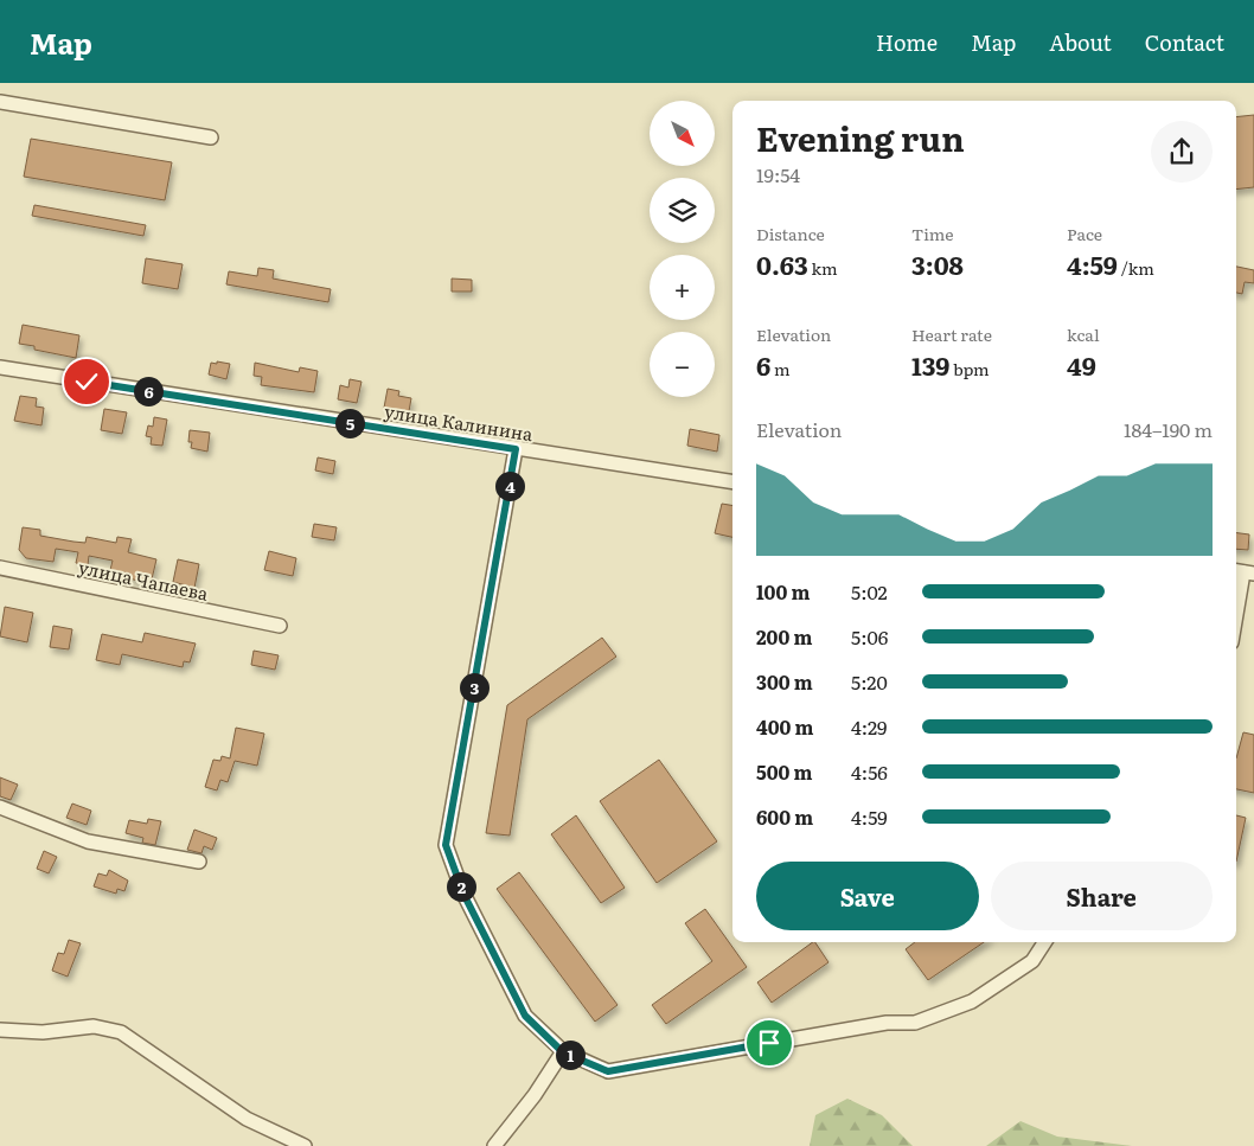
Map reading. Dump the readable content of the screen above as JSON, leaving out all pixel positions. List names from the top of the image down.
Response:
{
  "streets": {
    "street": ["улица Калинина", "улица Чапаева"]
  },
  "north": "bottom right",
  "page": {
    "header": "Map",
    "nav": [
      "Home",
      "Map",
      "About",
      "Contact"
    ],
    "map_buttons": ["+", "−"],
    "heading": ["Evening run", "19:54"],
    "stats": [
      ["Distance", "0.63 km"],
      ["Time", "3:08"],
      ["Pace", "4:59 /km"],
      ["Elevation", "6 m"],
      ["Heart rate", "139 bpm"],
      ["kcal", "49"]
    ],
    "pins": [
      "6",
      "5",
      "4",
      "3",
      "2",
      "1"
    ],
    "chart": ["Elevation", "184–190 m"],
    "list": [
      {
        "name": "100 m",
        "note": "5:02"
      },
      {
        "name": "200 m",
        "note": "5:06"
      },
      {
        "name": "300 m",
        "note": "5:20"
      },
      {
        "name": "400 m",
        "note": "4:29"
      },
      {
        "name": "500 m",
        "note": "4:56"
      },
      {
        "name": "600 m",
        "note": "4:59"
      }
    ],
    "buttons": ["Save", "Share"]
  }
}
